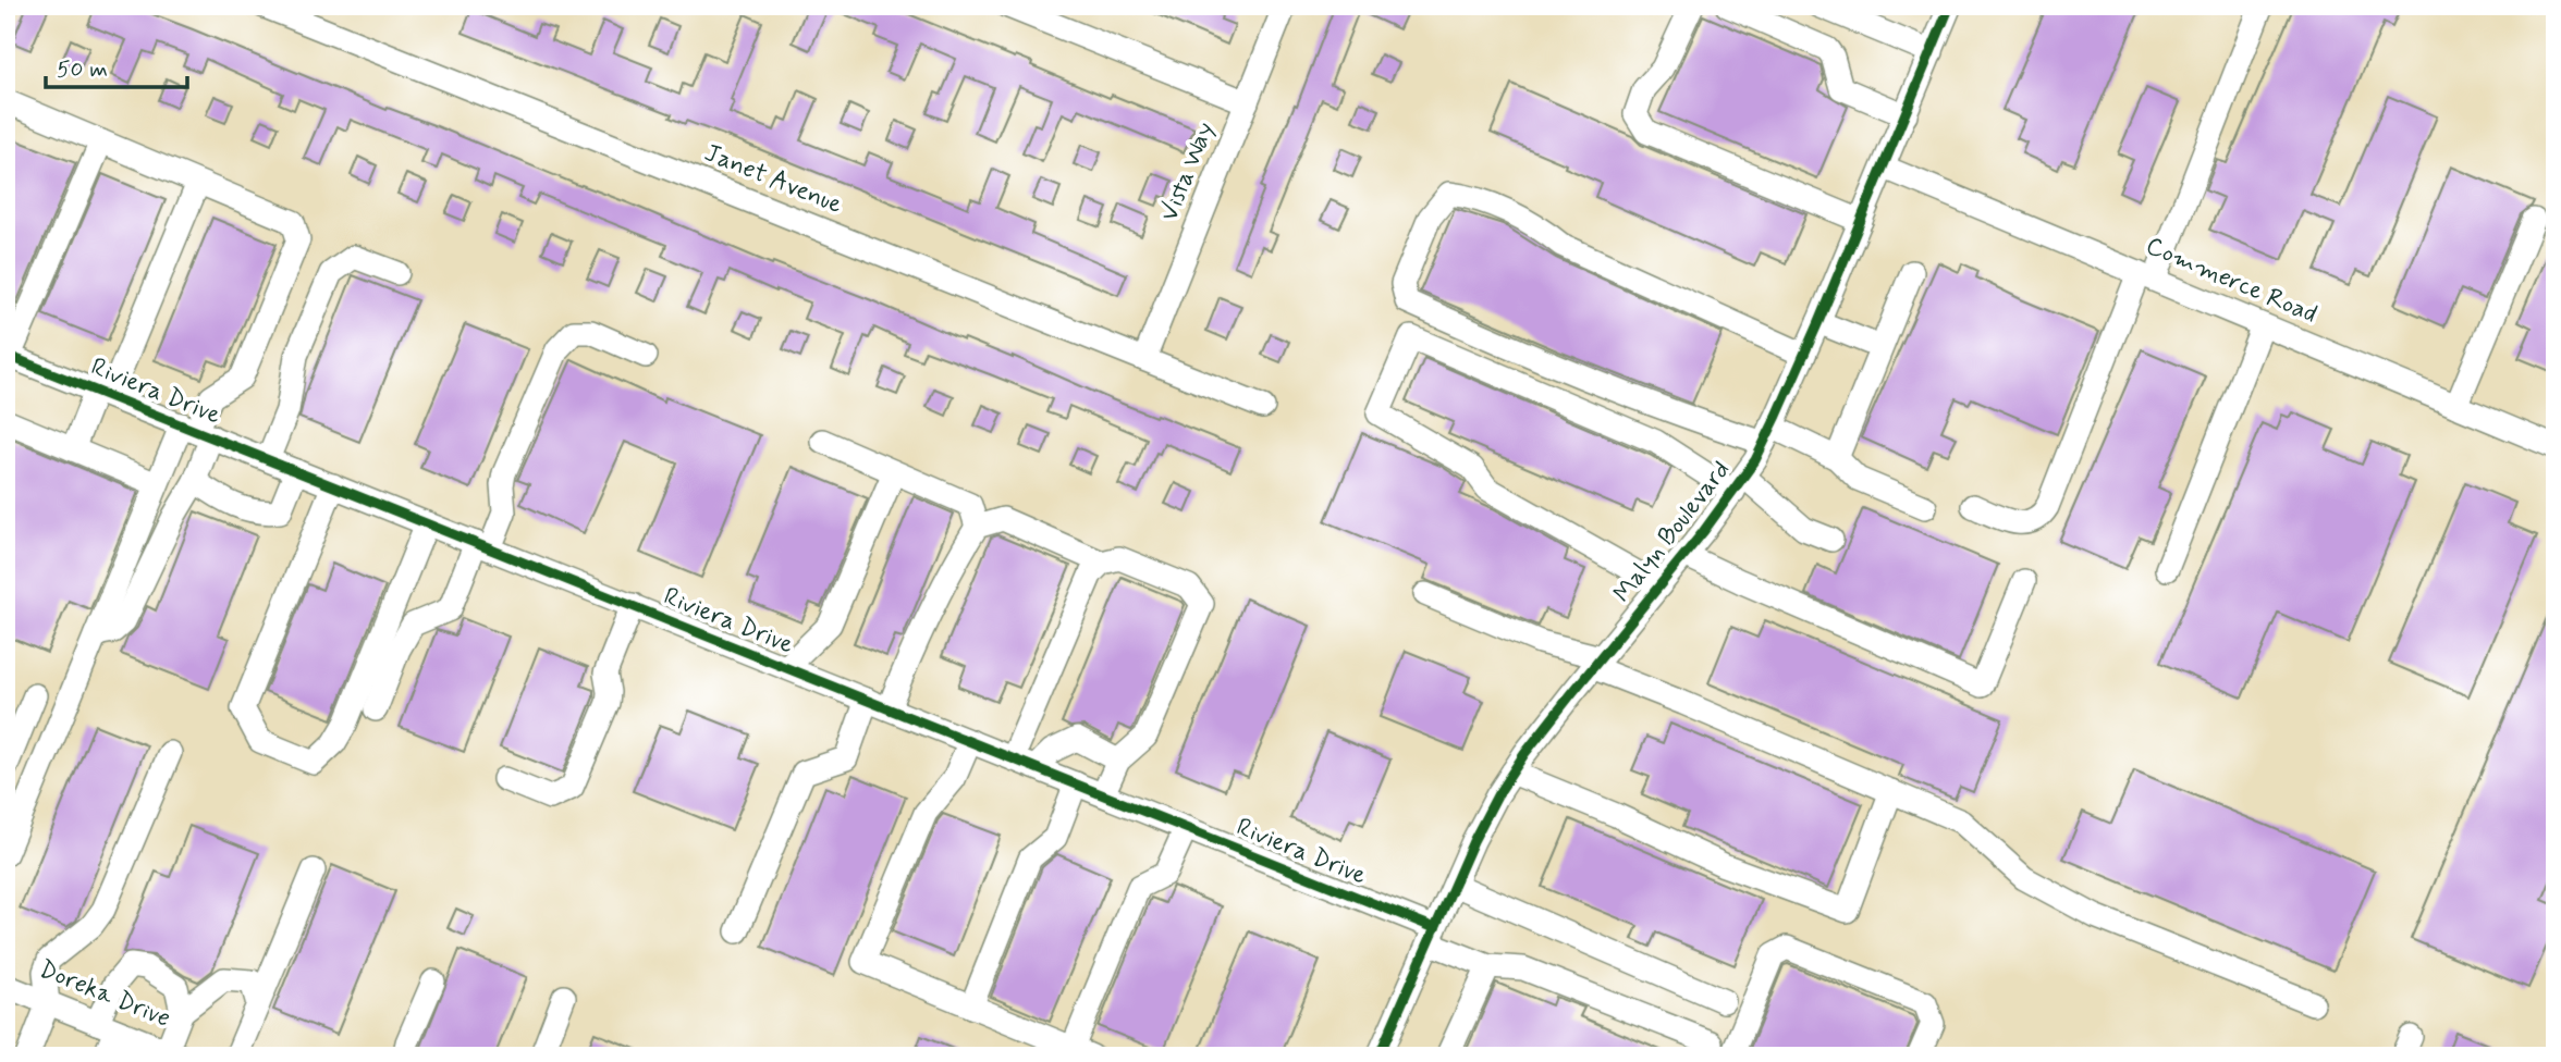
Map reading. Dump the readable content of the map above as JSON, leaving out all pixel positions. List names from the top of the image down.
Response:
{
  "streets": {
    "street": [
      "Vista Way",
      "Janet Avenue",
      "Commerce Road",
      "Riviera Drive",
      "Malyn Boulevard",
      "Doreka Drive"
    ]
  },
  "crossings": [
    ["Vista Way", "Janet Avenue"],
    ["Commerce Road", "Malyn Boulevard"],
    ["Riviera Drive", "Malyn Boulevard"]
  ],
  "scale_bar": "50 m"
}
